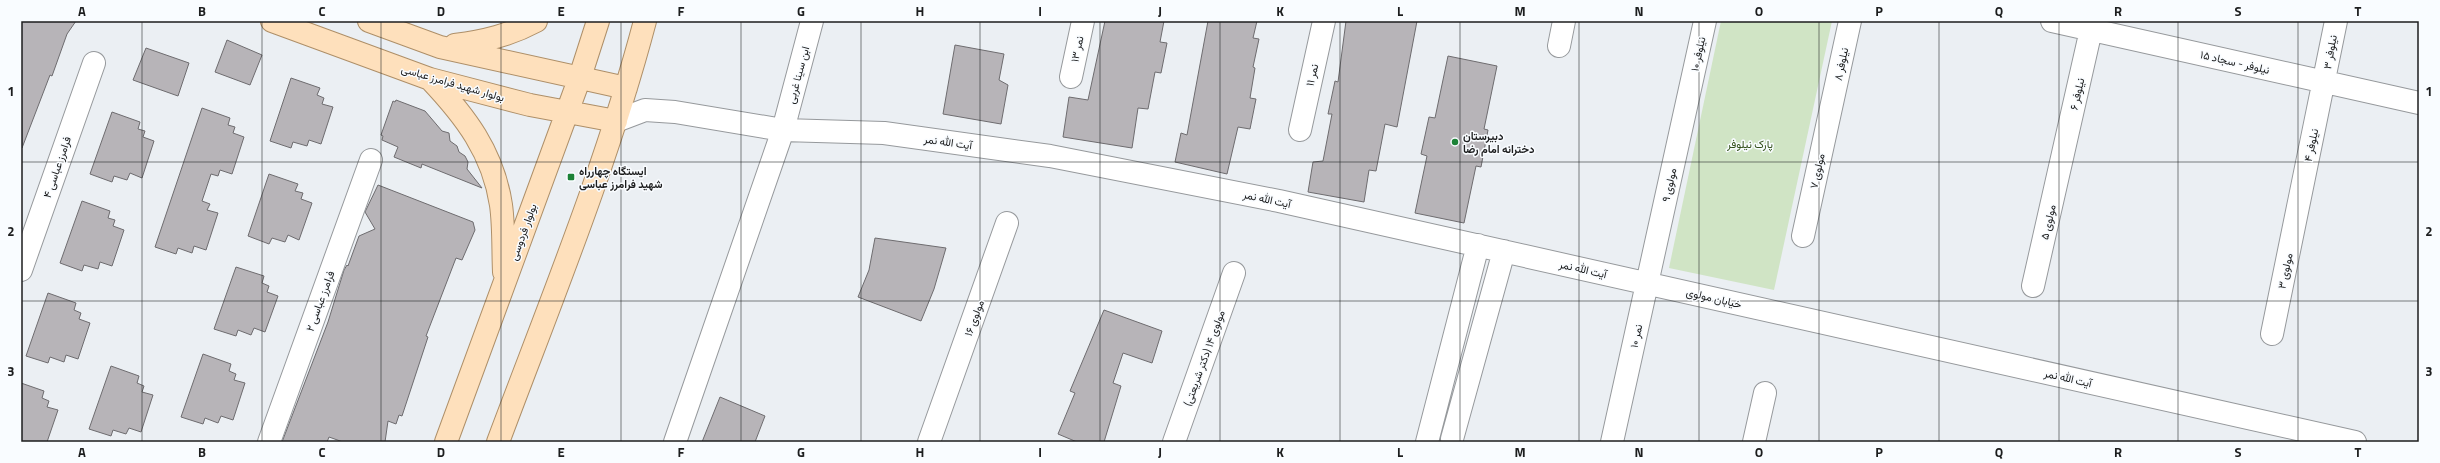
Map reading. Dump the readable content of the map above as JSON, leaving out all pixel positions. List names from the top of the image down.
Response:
{
  "streets": {
    "main road": ["بولوار شهید فرامرز عباسی", "بولوار فردوسی"],
    "street": [
      "نمر ۱۳",
      "نیلوفر ۳",
      "نیلوفر ۱۰",
      "نیلوفر - سجاد ۱۵",
      "نیلوفر ۸",
      "ابن سینا غربی",
      "نمر ۱۱",
      "نیلوفر ۶",
      "آیت الله نمر",
      "نیلوفر ۴",
      "فرامرز عباسی ۴",
      "مولوی ۷",
      "مولوی ۹",
      "مولوی ۵",
      "مولوی ۳",
      "خیابان مولوی",
      "فرامرز عباسی ۲",
      "مولوی ۱۶",
      "نمر ۱۰",
      "مولوی ۱۴ (دکتر شریعتی)"
    ]
  },
  "crossings": [
    ["نیلوفر ۳", "نیلوفر - سجاد ۱۵"],
    ["نیلوفر ۳", "نیلوفر ۴"],
    ["نیلوفر ۱۰", "مولوی ۹"],
    ["نیلوفر - سجاد ۱۵", "نیلوفر ۶"],
    ["نیلوفر - سجاد ۱۵", "نیلوفر ۴"],
    ["نیلوفر ۸", "مولوی ۷"],
    ["ابن سینا غربی", "آیت الله نمر"],
    ["بولوار شهید فرامرز عباسی", "بولوار فردوسی"],
    ["نیلوفر ۶", "مولوی ۵"],
    ["آیت الله نمر", "مولوی ۹"],
    ["آیت الله نمر", "خیابان مولوی"],
    ["آیت الله نمر", "نمر ۱۰"],
    ["نیلوفر ۴", "مولوی ۳"],
    ["مولوی ۹", "خیابان مولوی"],
    ["مولوی ۹", "نمر ۱۰"],
    ["خیابان مولوی", "نمر ۱۰"]
  ],
  "parks": ["پارک نیلوفر"],
  "places": {
    "other": ["دبیرستان دخترانه امام رضا"],
    "transit": ["ایستگاه چهارراه شهید فرامرز عباسی"]
  },
  "grid": {
    "columns": [
      "A",
      "B",
      "C",
      "D",
      "E",
      "F",
      "G",
      "H",
      "I",
      "J",
      "K",
      "L",
      "M",
      "N",
      "O",
      "P",
      "Q",
      "R",
      "S",
      "T"
    ],
    "rows": ["1", "2", "3"]
  }
}
